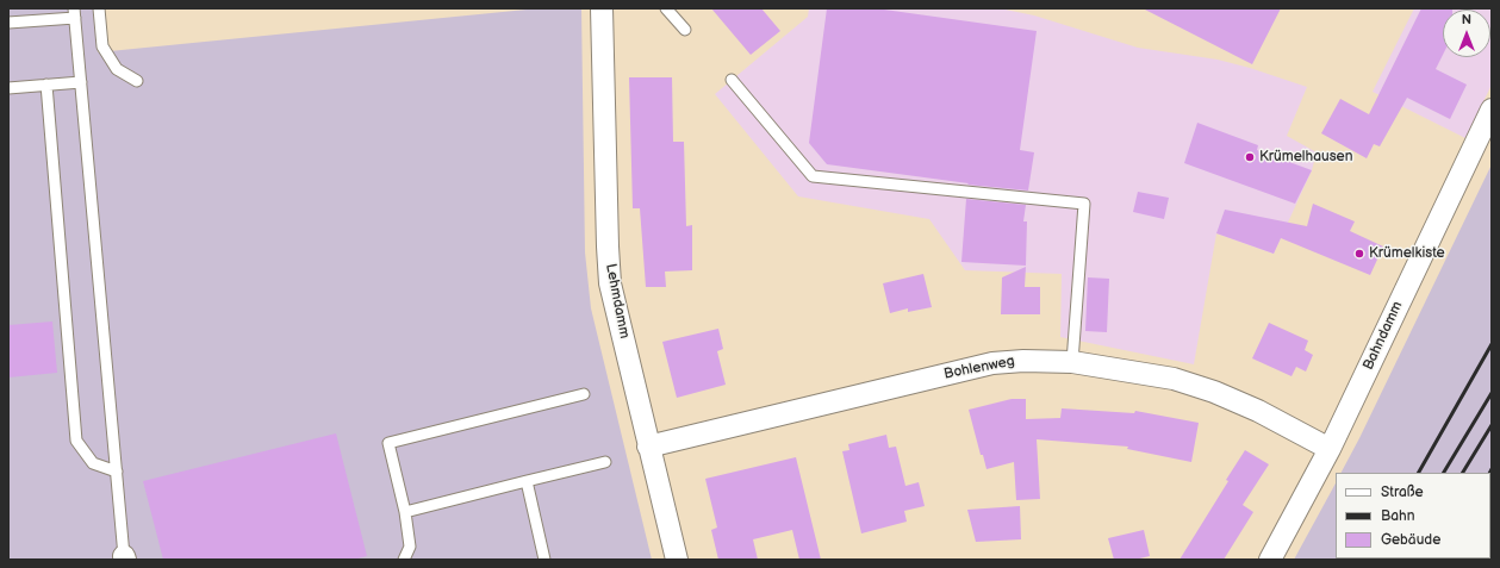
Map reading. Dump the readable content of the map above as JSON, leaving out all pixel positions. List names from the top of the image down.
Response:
{
  "streets": {
    "street": ["Lehmdamm", "Bahndamm", "Bohlenweg"]
  },
  "crossings": [
    ["Lehmdamm", "Bohlenweg"],
    ["Bahndamm", "Bohlenweg"]
  ],
  "places": ["Krümelhausen", "Krümelkiste"],
  "legend": ["Straße", "Bahn", "Gebäude"],
  "north": "top"
}
